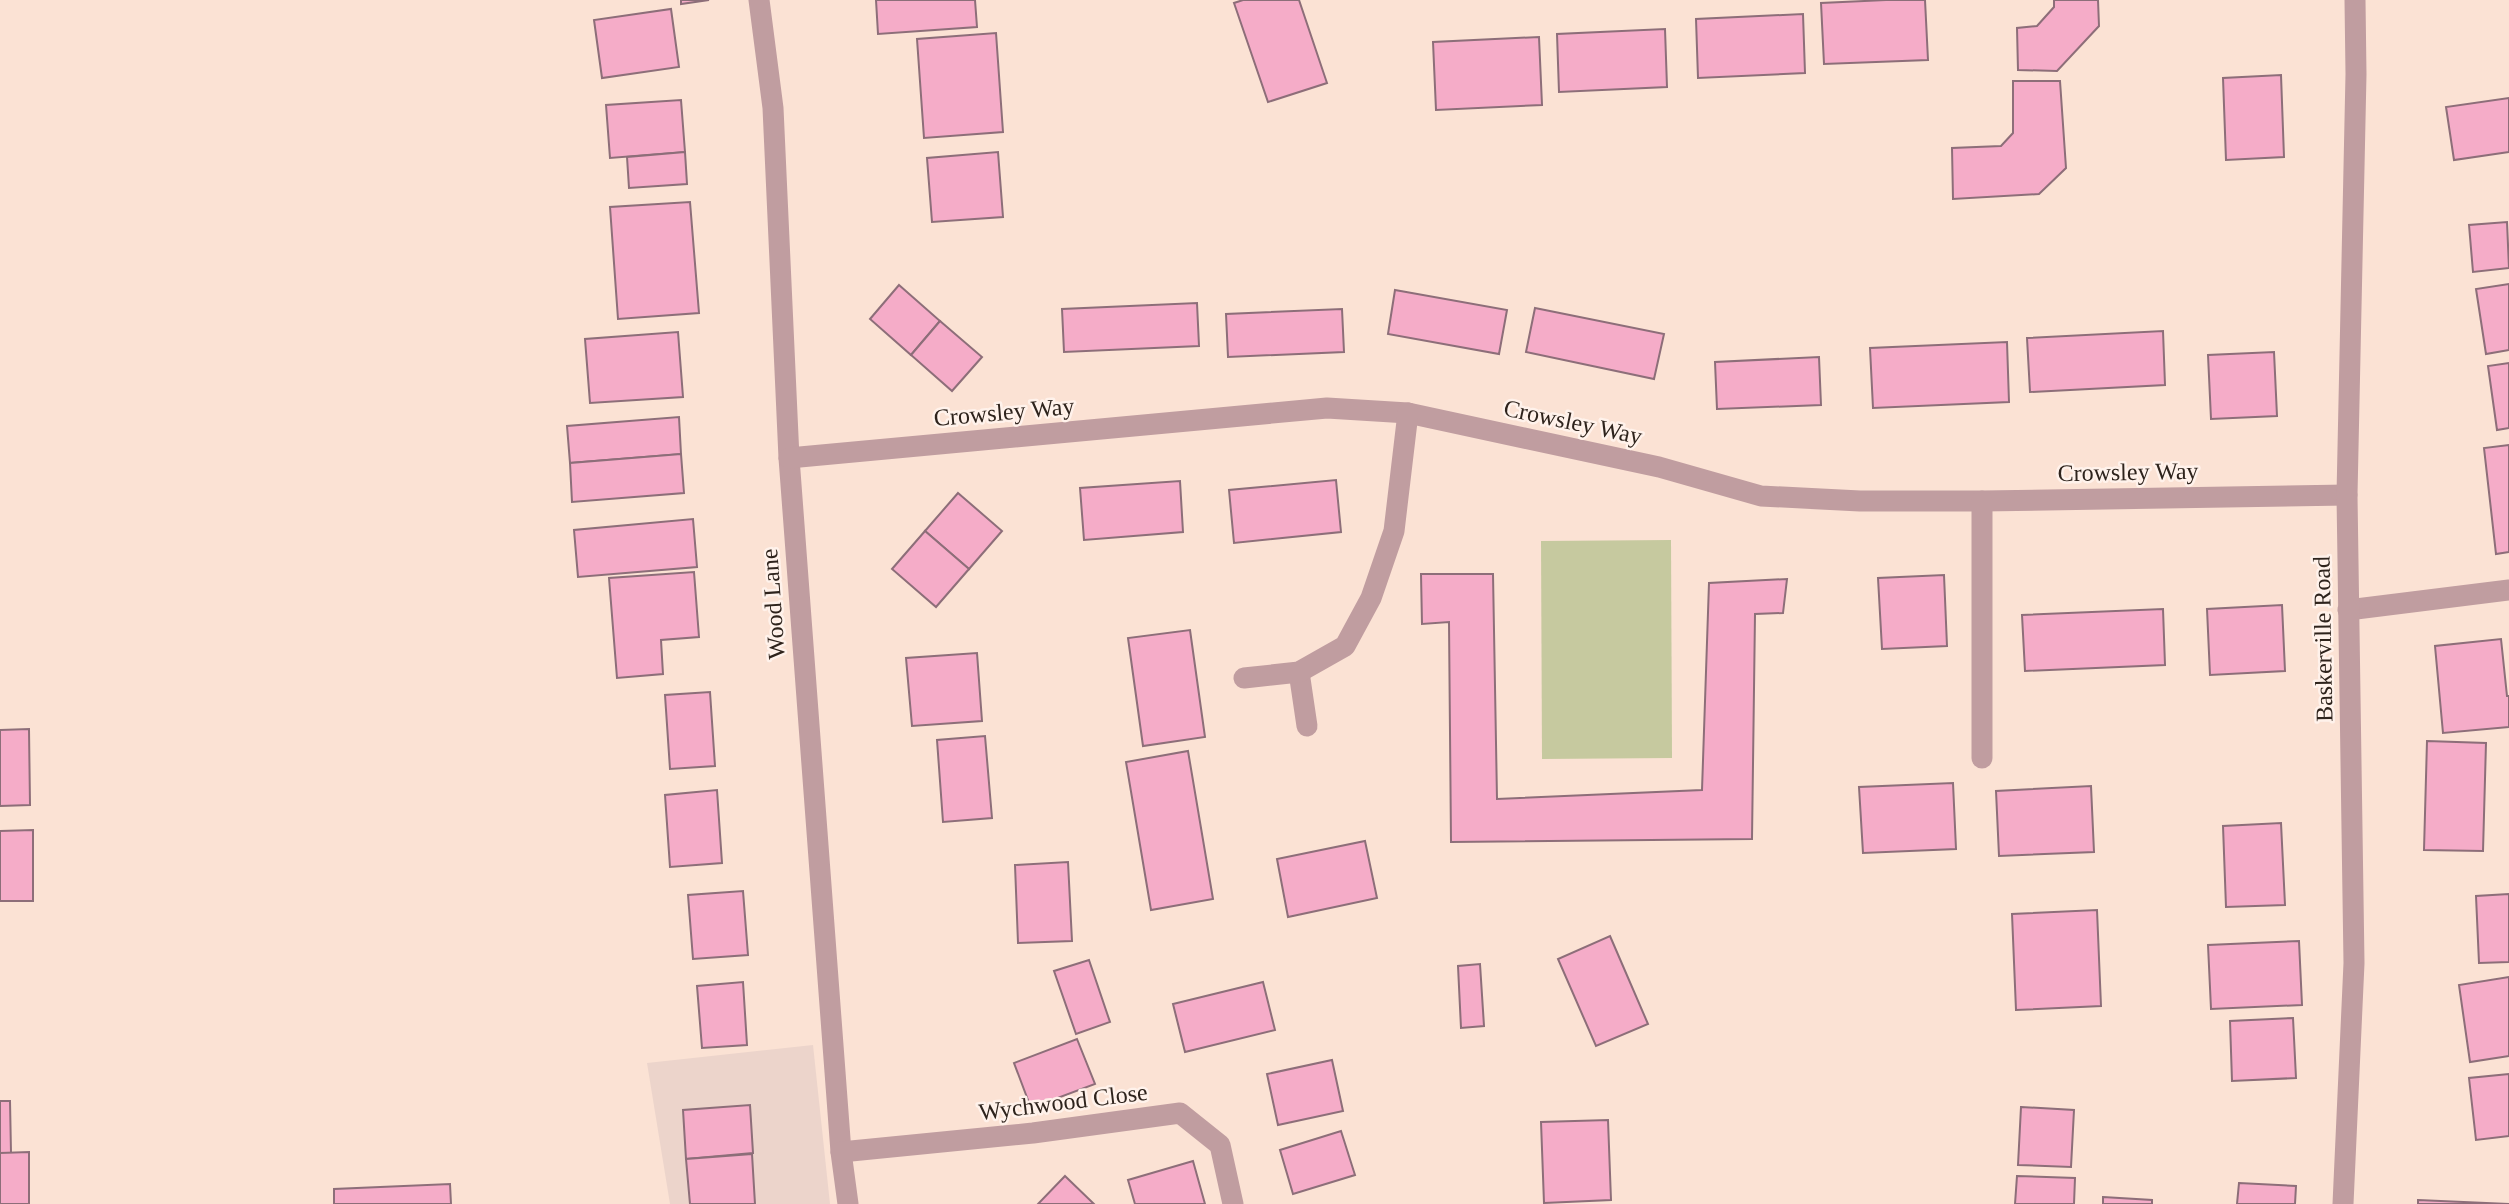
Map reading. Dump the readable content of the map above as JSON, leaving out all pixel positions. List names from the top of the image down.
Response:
{
  "streets": {
    "street": [
      "Crowsley Way",
      "Wood Lane",
      "Baskerville Road",
      "Wychwood Close"
    ]
  },
  "crossings": [
    ["Crowsley Way", "Wood Lane"],
    ["Crowsley Way", "Baskerville Road"],
    ["Wood Lane", "Wychwood Close"]
  ]
}
